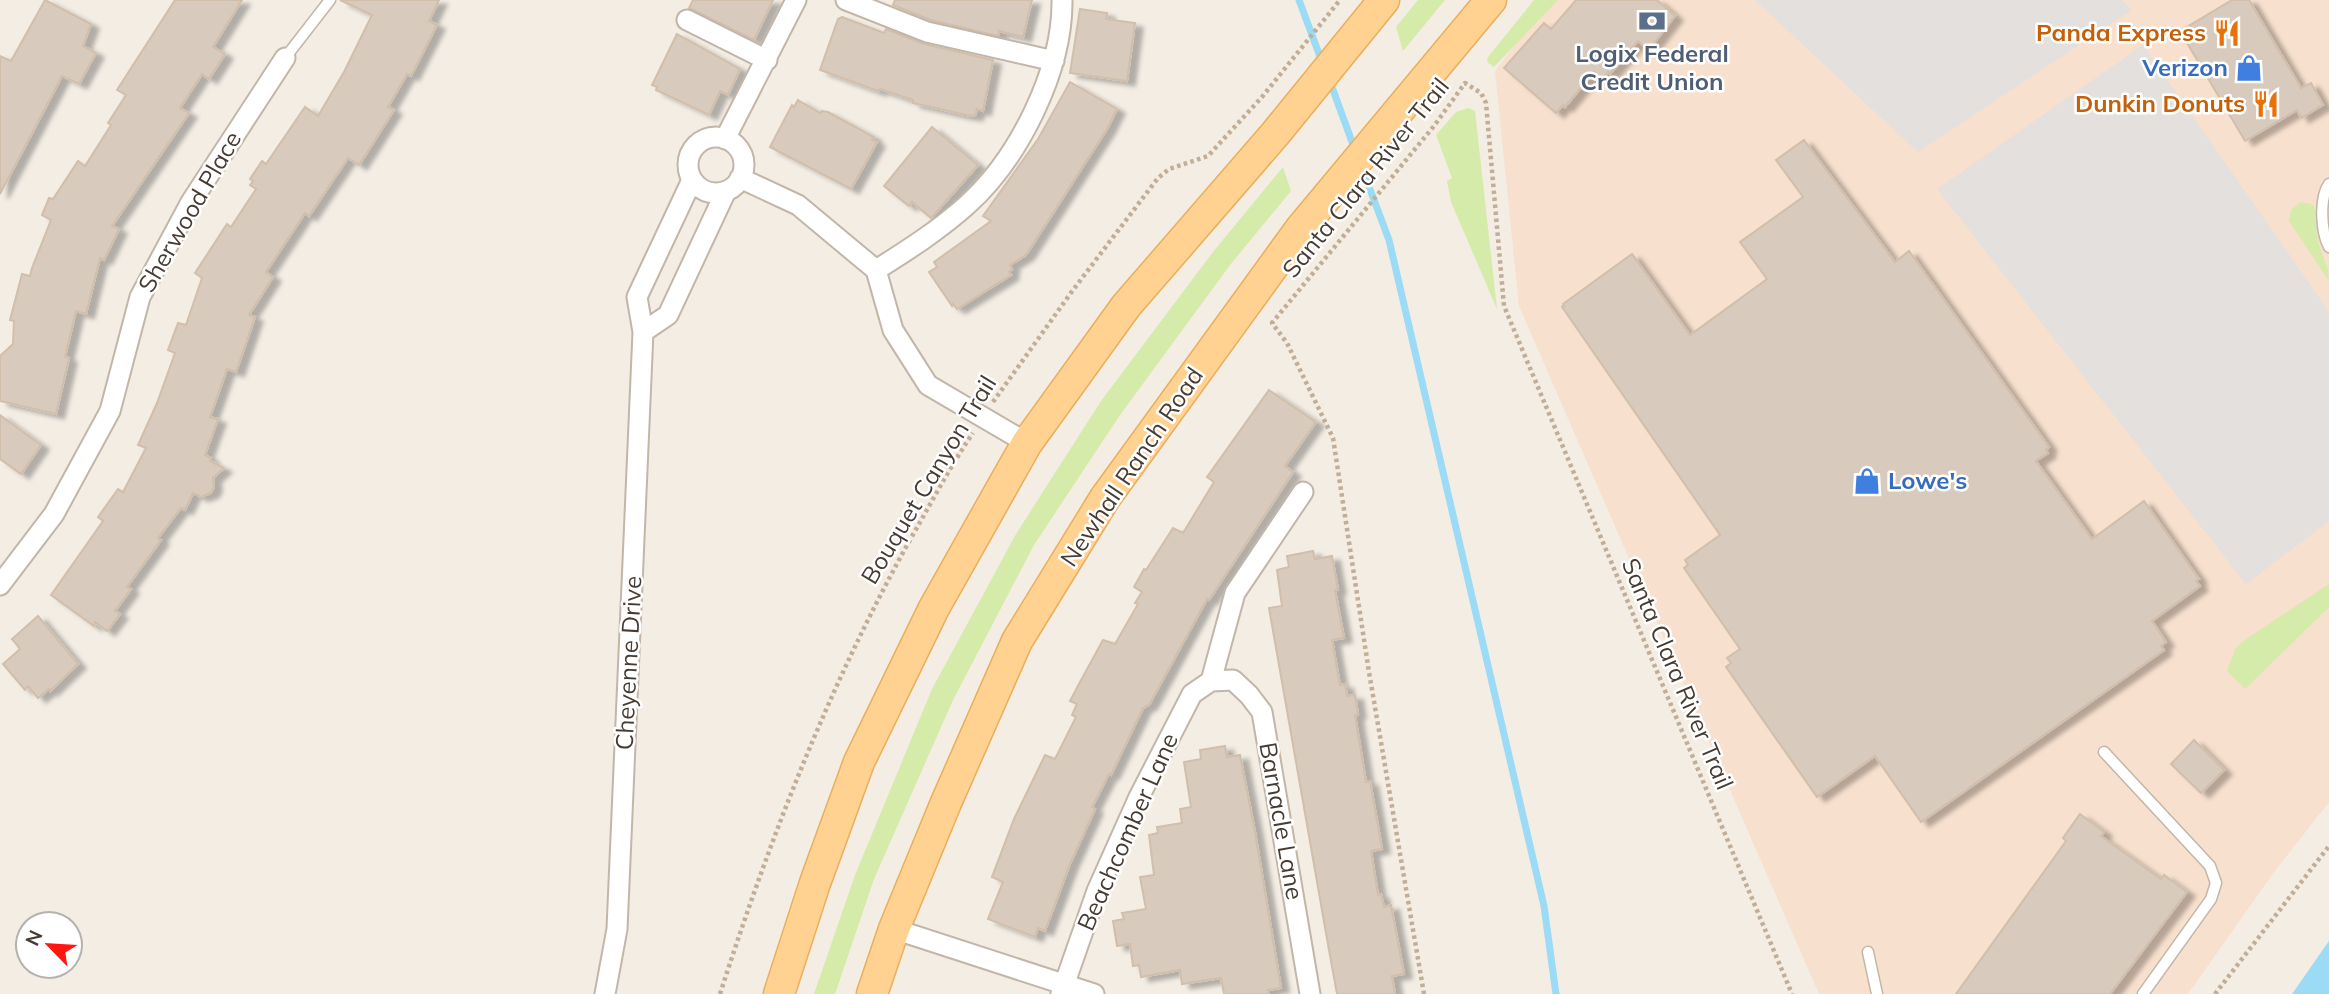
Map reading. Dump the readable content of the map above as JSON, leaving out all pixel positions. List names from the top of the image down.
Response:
{
  "streets": {
    "main road": ["Newhall Ranch Road"],
    "street": [
      "Sherwood Place",
      "Cheyenne Drive",
      "Barnacle Lane",
      "Beachcomber Lane"
    ],
    "path": ["Santa Clara River Trail", "Bouquet Canyon Trail"]
  },
  "crossings": [
    ["Barnacle Lane", "Beachcomber Lane"]
  ],
  "places": {
    "bank": ["Logix Federal Credit Union"],
    "restaurant": ["Panda Express", "Dunkin Donuts"],
    "shop": ["Verizon", "Lowe's"]
  },
  "north": "top left"
}
